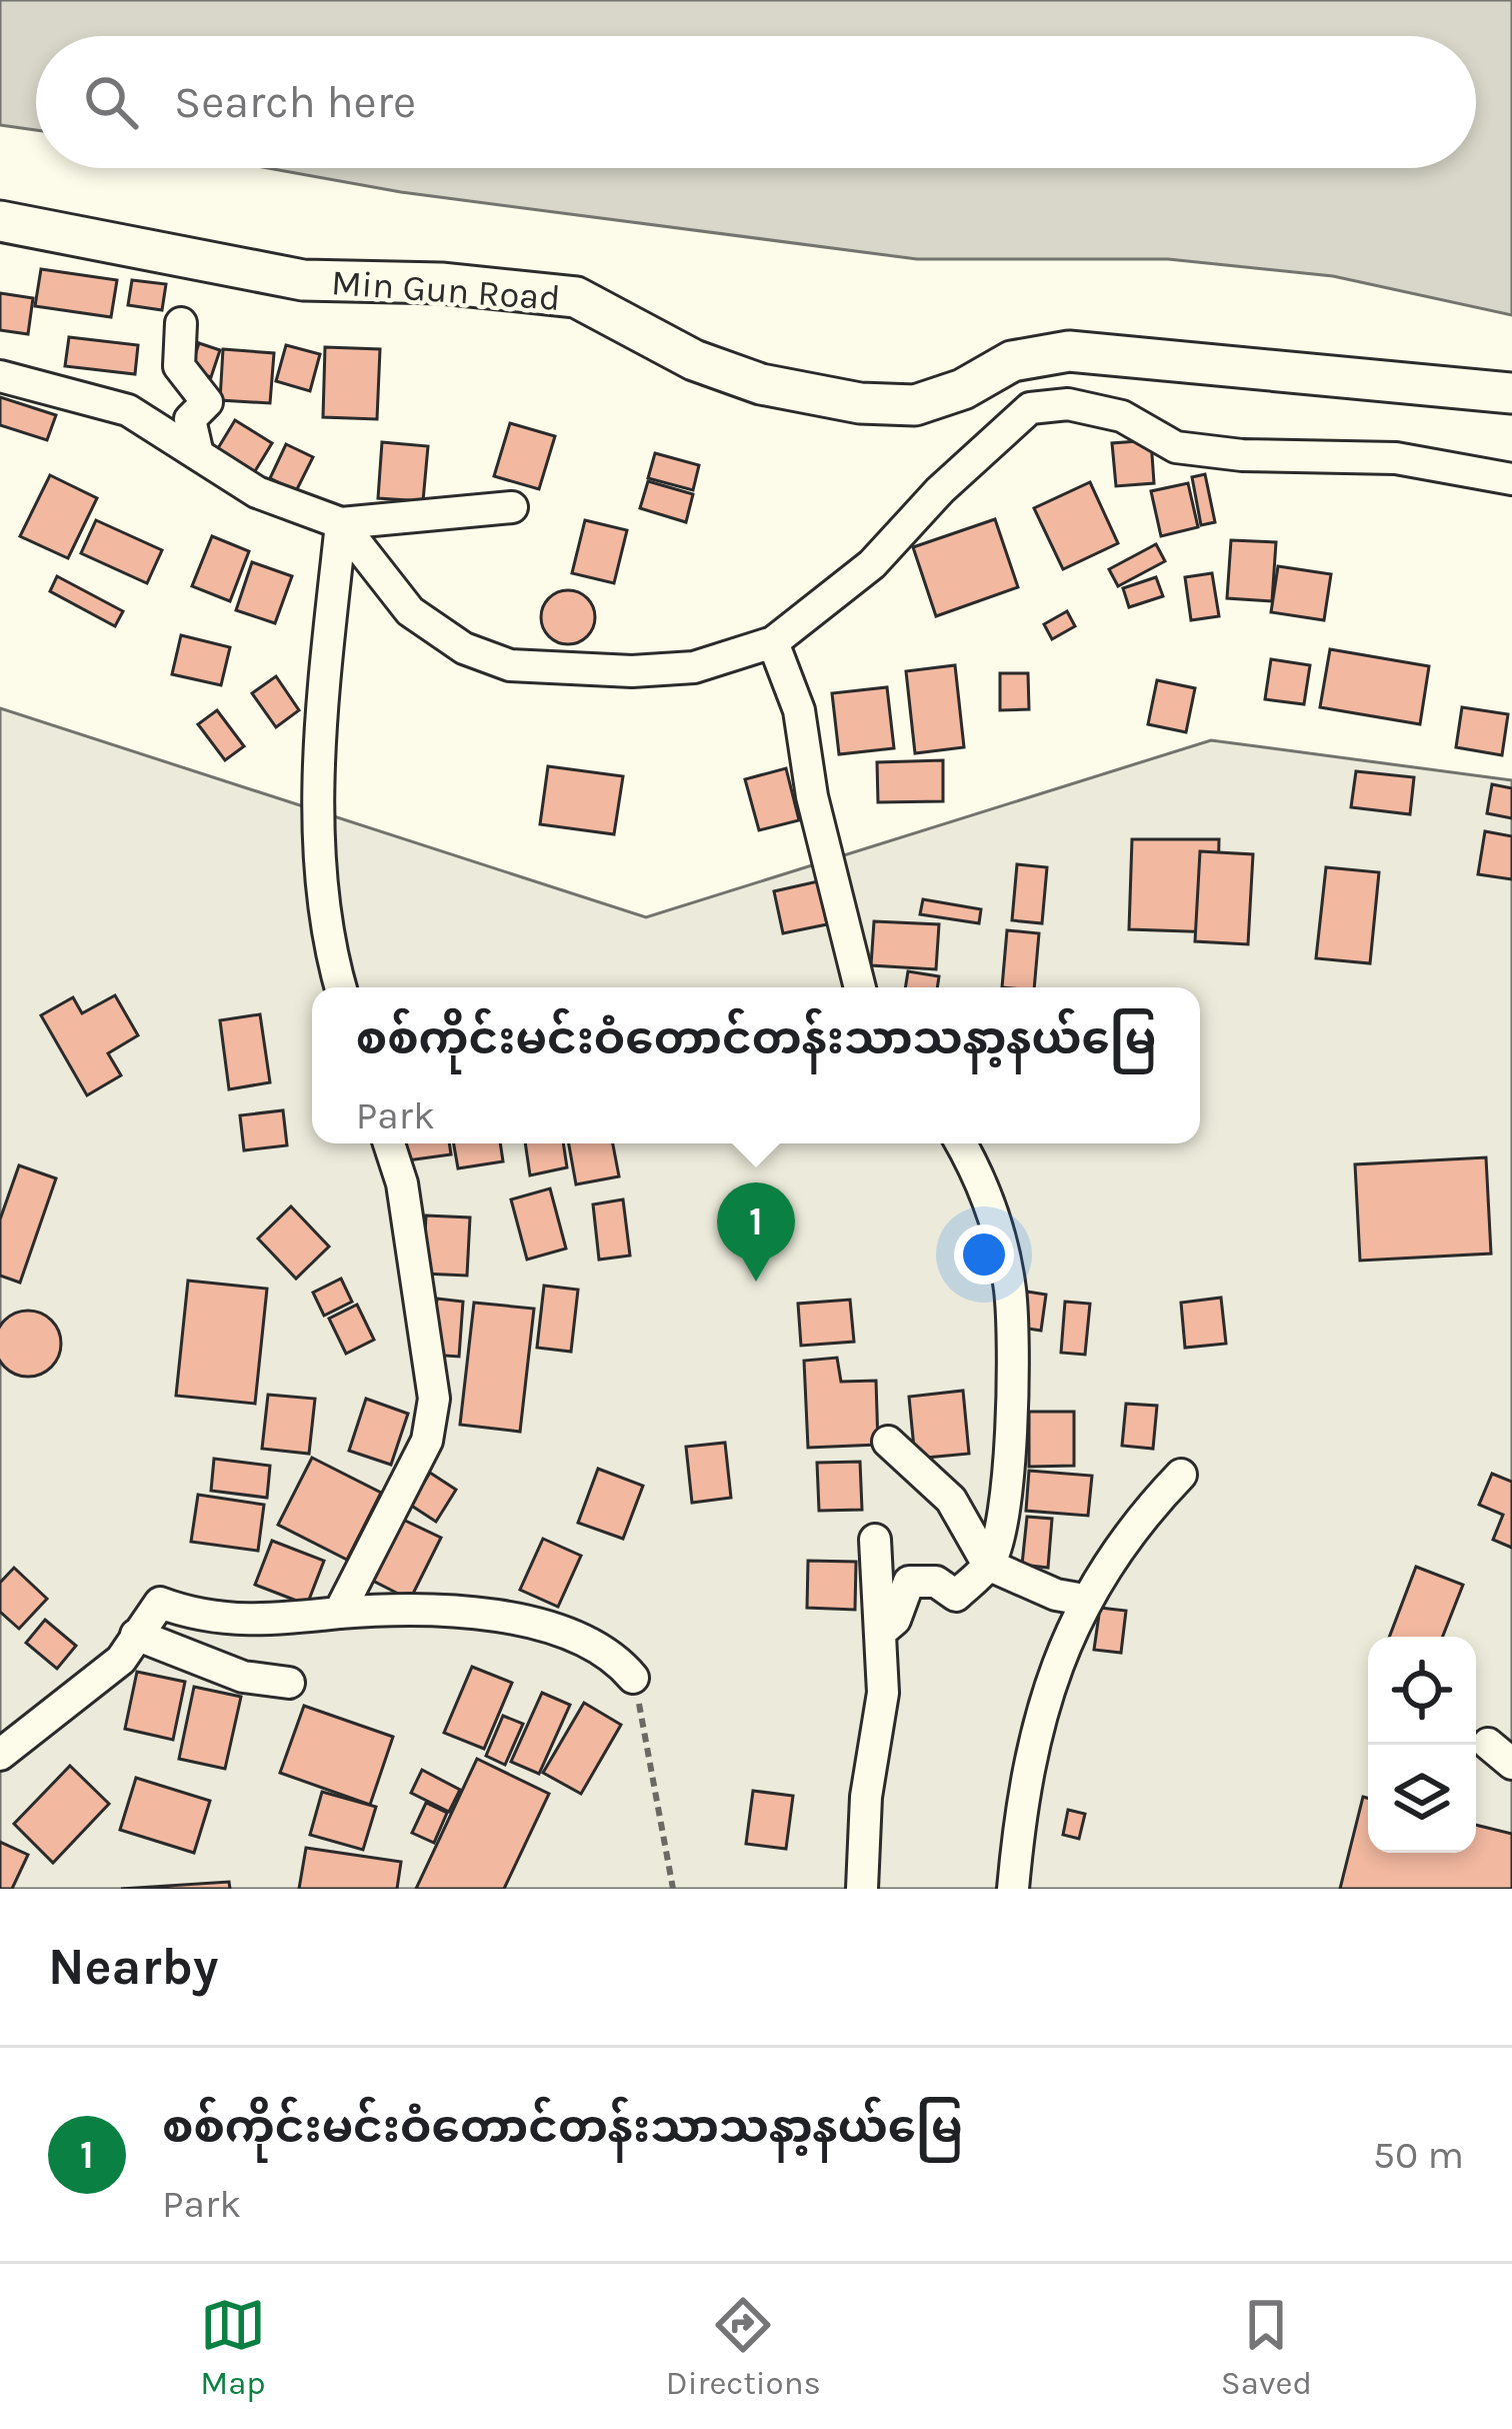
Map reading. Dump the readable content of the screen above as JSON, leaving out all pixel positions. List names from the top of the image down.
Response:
{
  "streets": {
    "street": ["Min Gun Road"]
  },
  "page": {
    "search": "Search here",
    "popup": ["စစ်ကိုင်းမင်းဝံတောင်တန်းသာသနာ့နယ်မြေ", "Park"],
    "pins": "1",
    "heading": "Nearby",
    "list": [
      {
        "mark": "1",
        "name": "စစ်ကိုင်းမင်းဝံတောင်တန်းသာသနာ့နယ်မြေ",
        "note": "Park",
        "value": "50 m"
      }
    ],
    "nav": ["Map", "Directions", "Saved"]
  }
}
